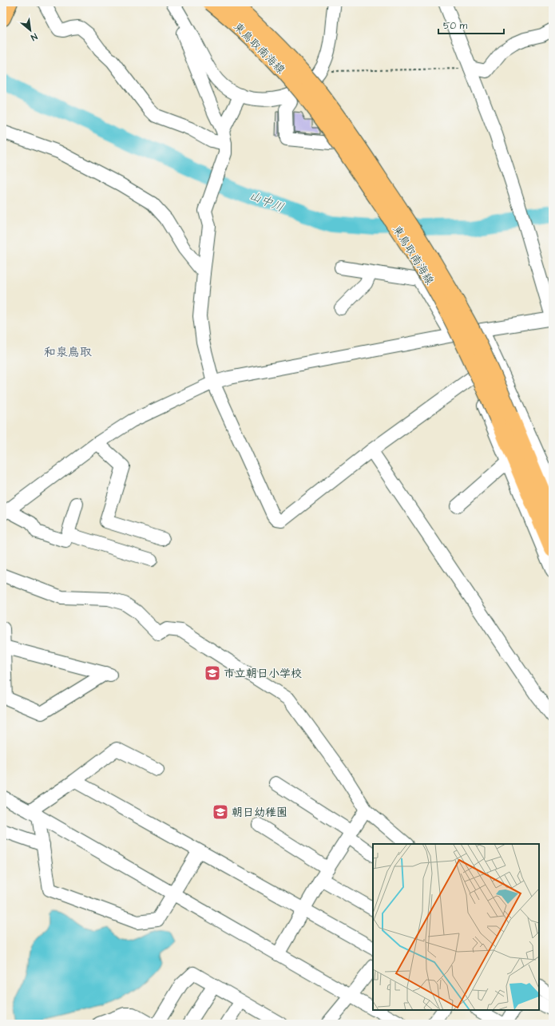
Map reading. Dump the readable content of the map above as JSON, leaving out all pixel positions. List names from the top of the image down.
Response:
{
  "streets": {
    "main road": ["東鳥取南海線"]
  },
  "districts": ["和泉鳥取"],
  "water": ["山中川"],
  "places": {
    "school or university": ["市立朝日小学校", "朝日幼稚園"]
  },
  "scale_bar": "50 m",
  "north": "bottom right"
}
